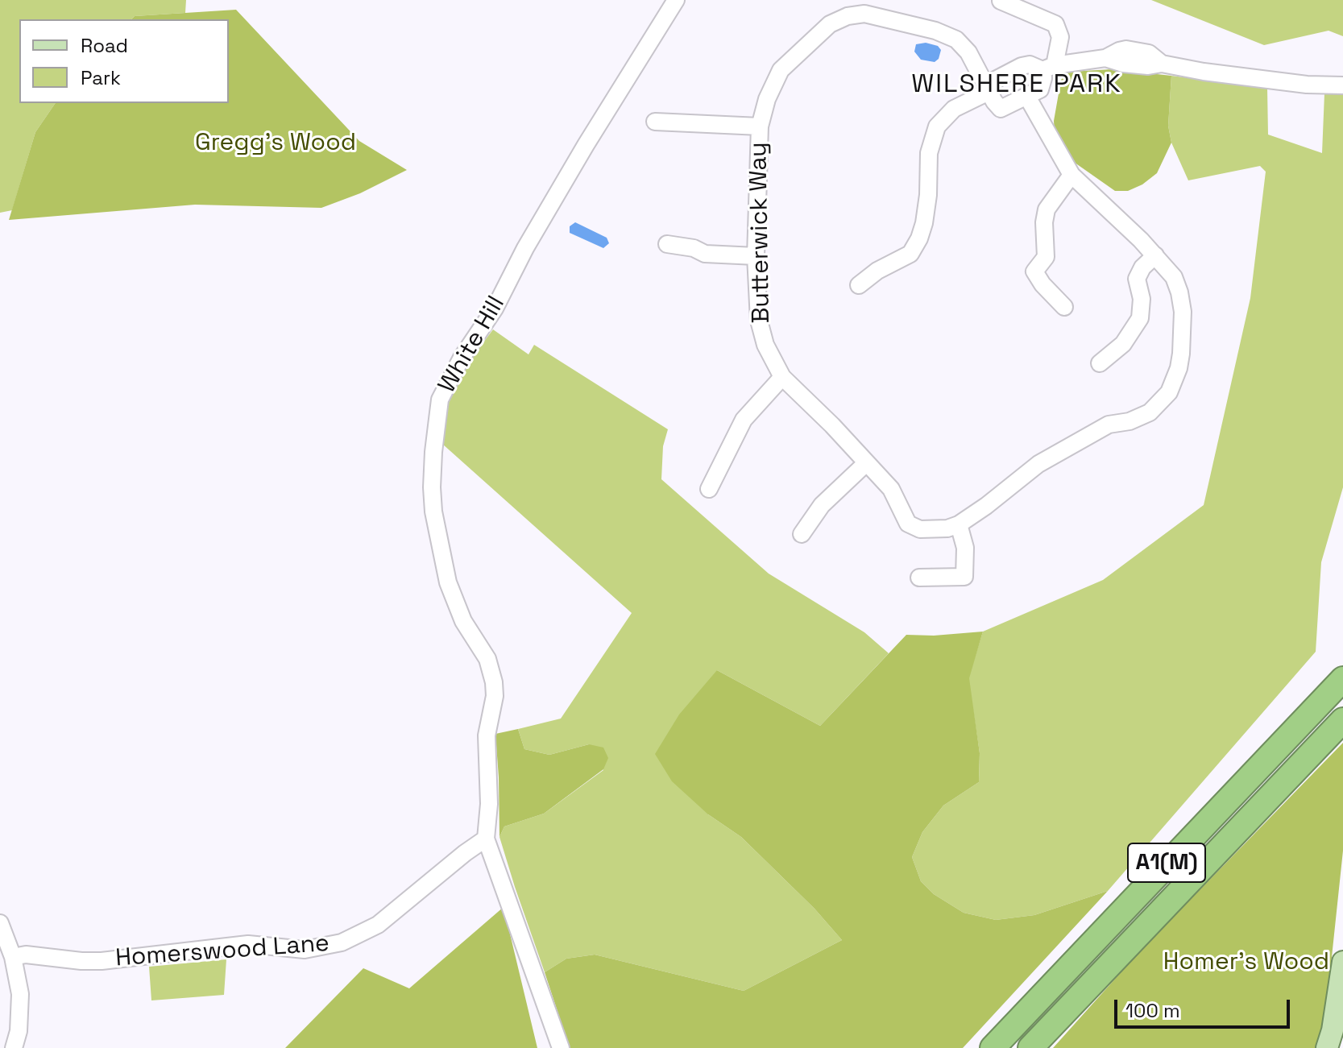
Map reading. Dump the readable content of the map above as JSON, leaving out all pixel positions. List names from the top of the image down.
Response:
{
  "streets": {
    "highway": ["A1(M)"],
    "street": ["Butterwick Way", "White Hill", "Homerswood Lane"]
  },
  "crossings": [
    ["White Hill", "Homerswood Lane"]
  ],
  "districts": ["WILSHERE PARK"],
  "parks": ["Gregg's Wood", "Homer's Wood"],
  "legend": ["Road", "Park"],
  "scale_bar": "100 m"
}
